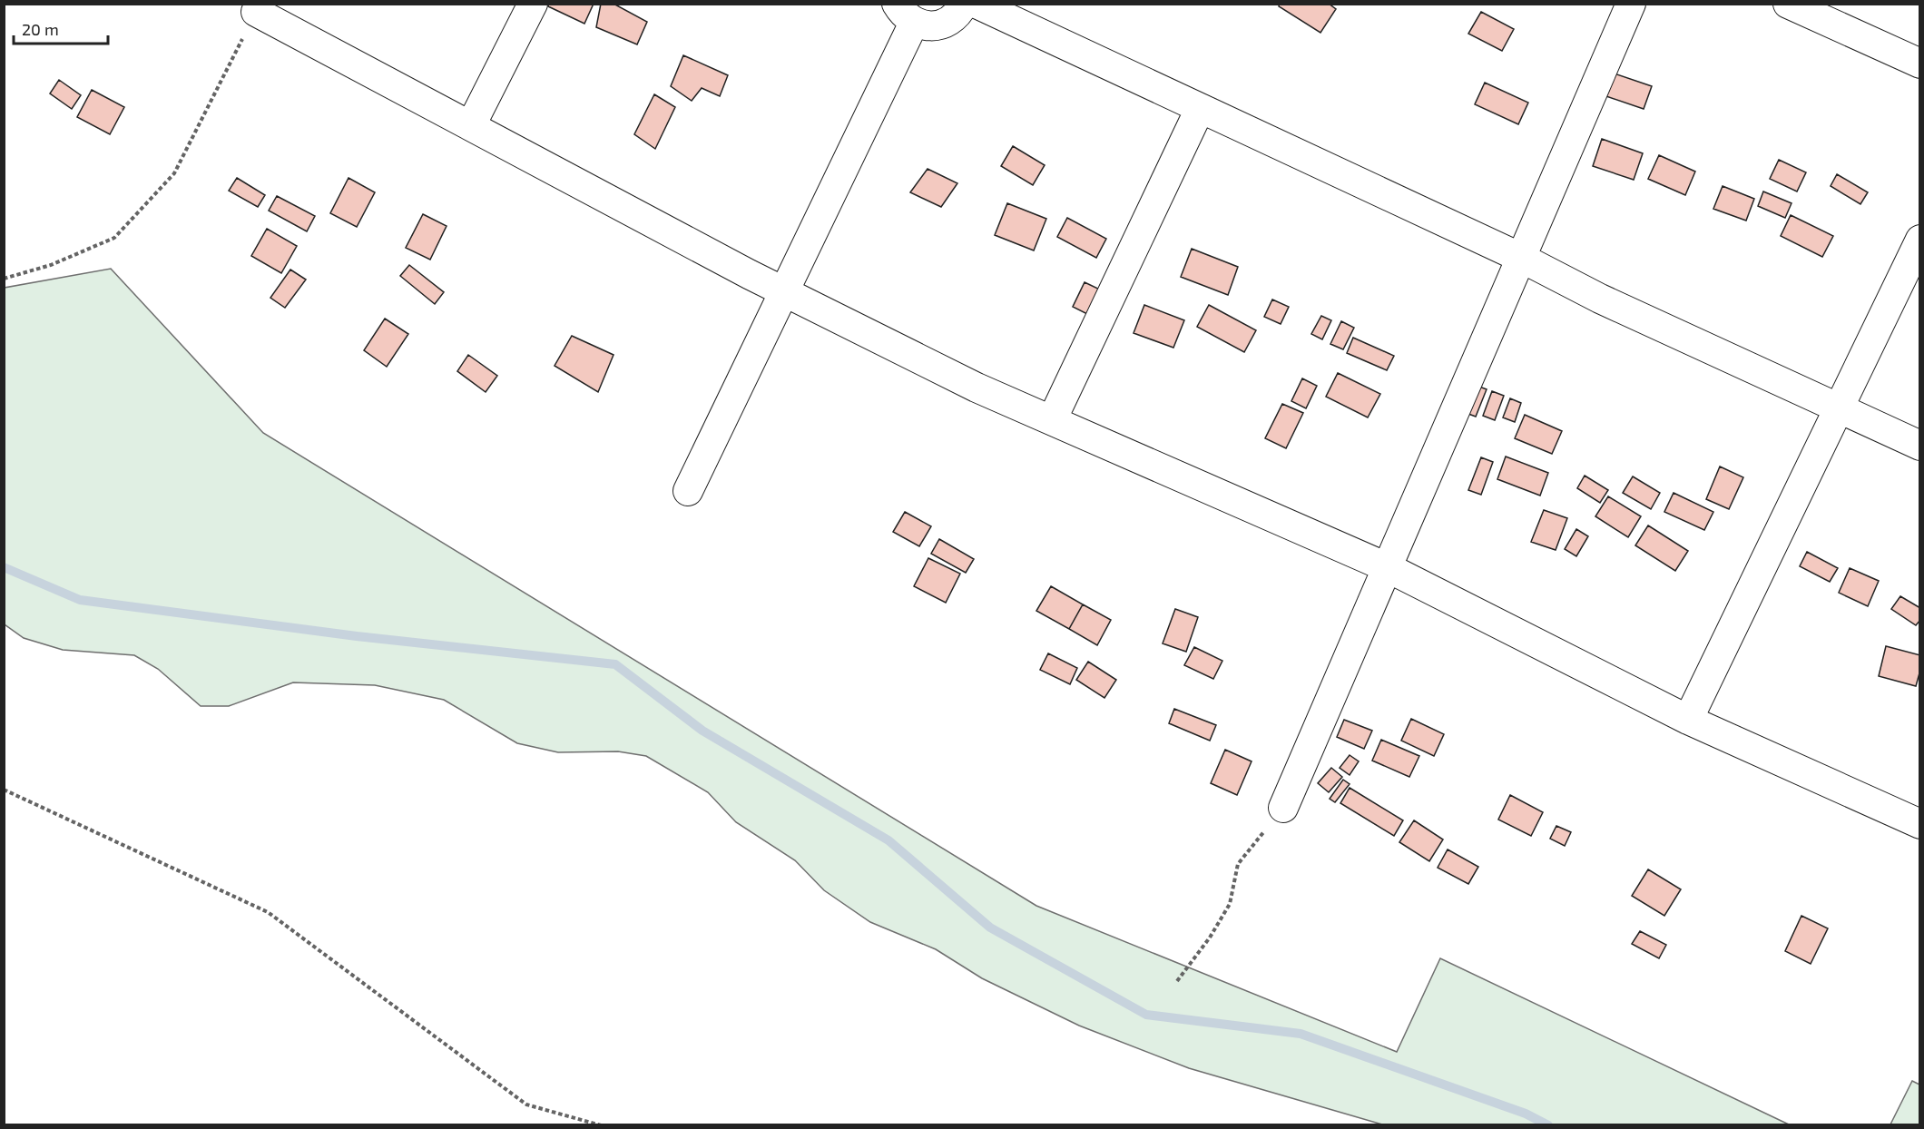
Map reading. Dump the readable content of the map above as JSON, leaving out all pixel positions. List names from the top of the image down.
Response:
{
  "scale_bar": "20 m"
}
